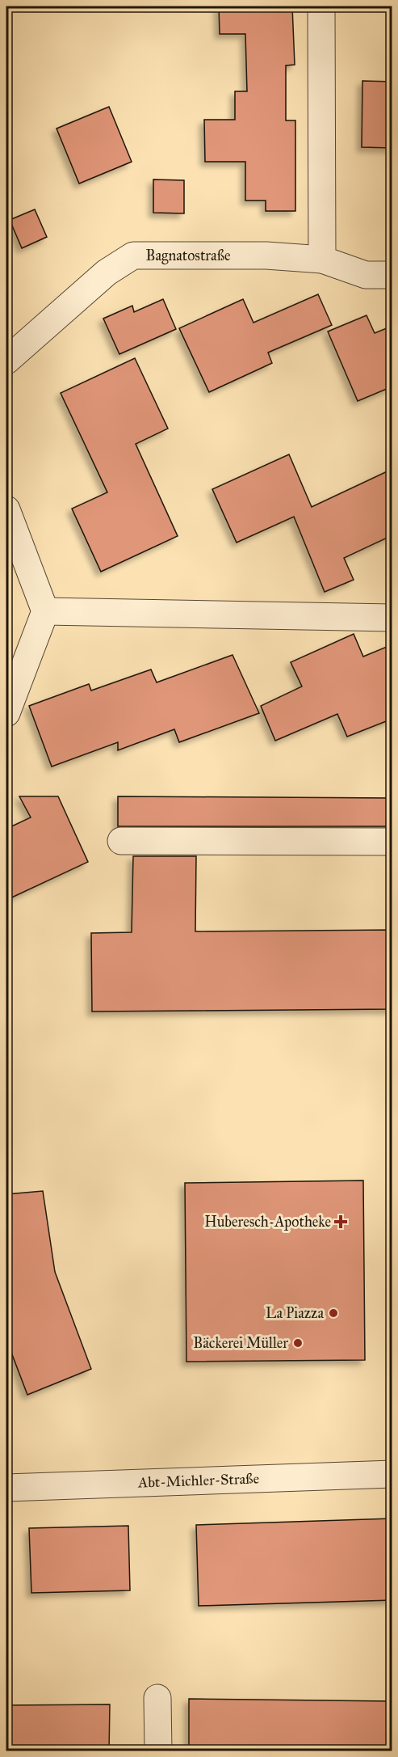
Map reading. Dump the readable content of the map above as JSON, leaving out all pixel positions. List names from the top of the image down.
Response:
{
  "streets": {
    "street": ["Bagnatostraße", "Abt-Michler-Straße"]
  },
  "places": {
    "health": ["Huberesch-Apotheke"],
    "other": ["La Piazza", "Bäckerei Müller"]
  }
}
